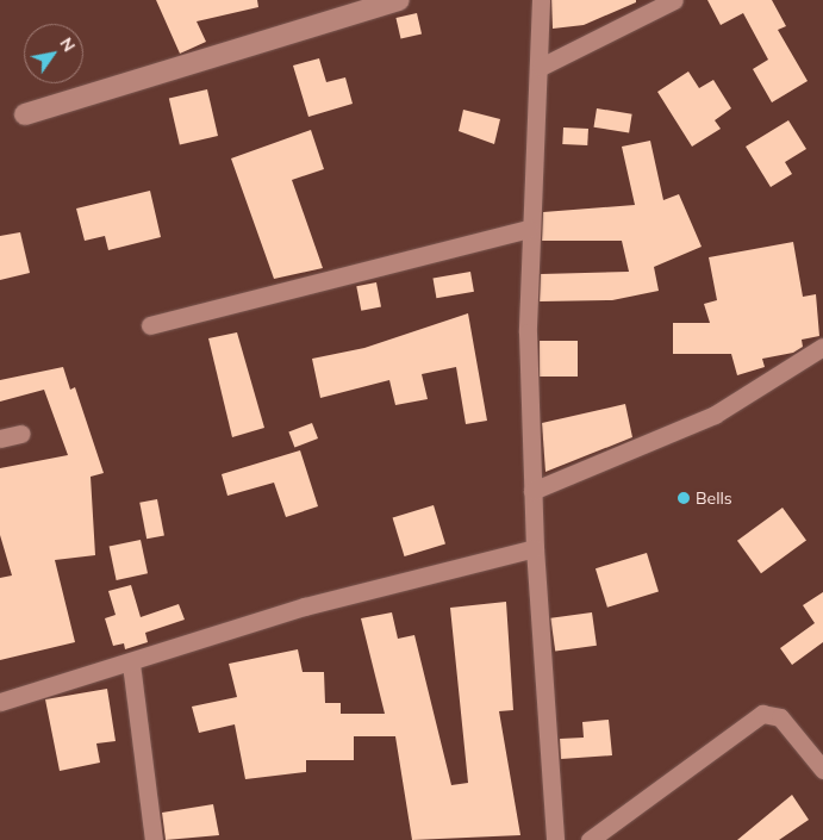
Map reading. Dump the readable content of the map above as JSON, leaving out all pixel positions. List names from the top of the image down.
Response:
{
  "places": ["Bells"],
  "north": "top right"
}
